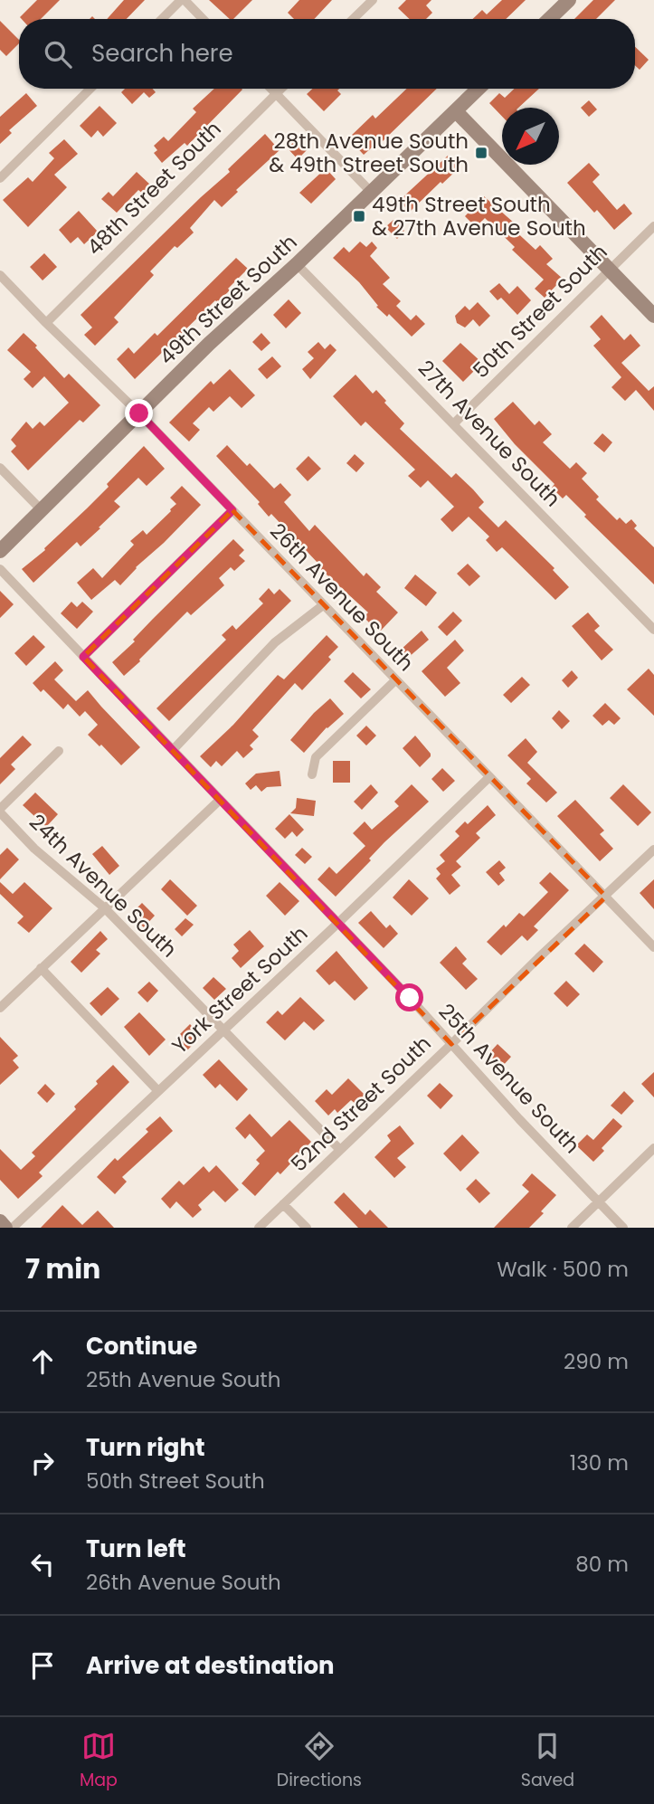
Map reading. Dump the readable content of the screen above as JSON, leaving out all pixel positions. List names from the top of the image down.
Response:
{
  "streets": {
    "street": [
      "48th Street South",
      "49th Street South",
      "50th Street South",
      "27th Avenue South",
      "26th Avenue South",
      "24th Avenue South",
      "York Street South",
      "25th Avenue South",
      "52nd Street South"
    ]
  },
  "crossings": [
    ["48th Street South", "26th Avenue South"],
    ["49th Street South", "27th Avenue South"],
    ["49th Street South", "26th Avenue South"],
    ["50th Street South", "27th Avenue South"],
    ["26th Avenue South", "York Street South"],
    ["26th Avenue South", "52nd Street South"],
    ["24th Avenue South", "York Street South"],
    ["24th Avenue South", "52nd Street South"],
    ["York Street South", "25th Avenue South"],
    ["25th Avenue South", "52nd Street South"]
  ],
  "places": {
    "transit": ["28th Avenue South & 49th Street South", "49th Street South & 27th Avenue South"]
  },
  "north": "bottom left",
  "page": {
    "search": "Search here",
    "heading": ["7 min", "Walk · 500 m"],
    "list": [
      ["Continue", "25th Avenue South", "290 m"],
      ["Turn right", "50th Street South", "130 m"],
      ["Turn left", "26th Avenue South", "80 m"],
      "Arrive at destination"
    ],
    "nav": ["Map", "Directions", "Saved"]
  }
}
